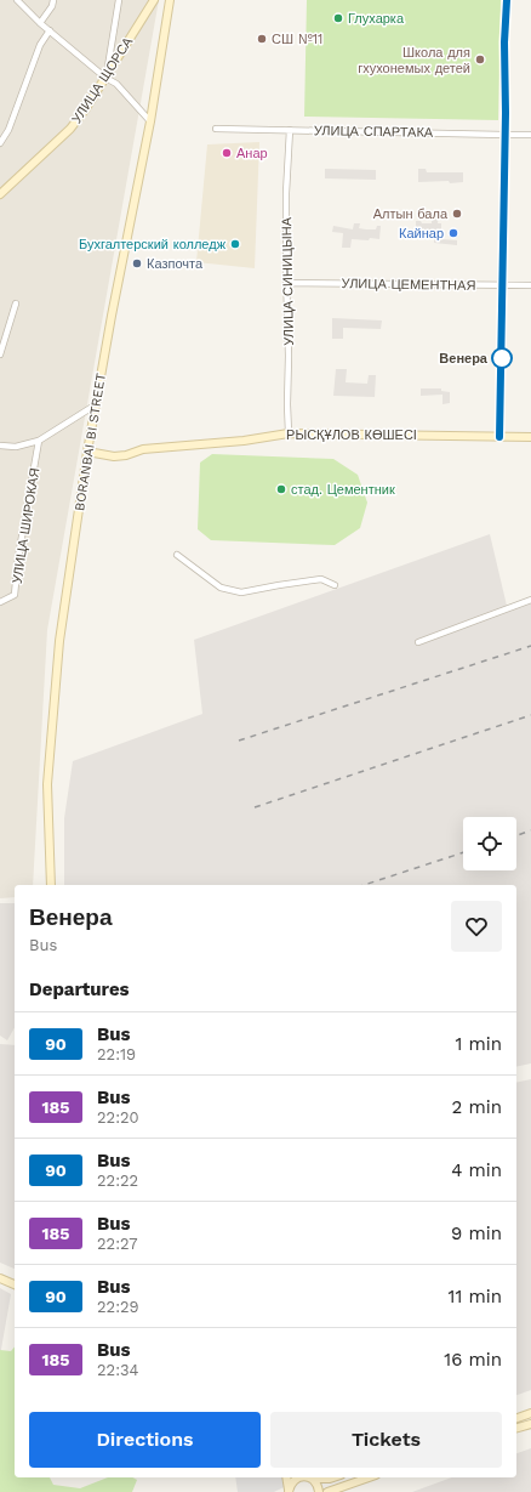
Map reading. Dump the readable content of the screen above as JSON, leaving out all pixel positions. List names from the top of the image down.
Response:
{
  "streets": {
    "main road": ["УЛИЦА ЩОРСА", "РЫСҚҰЛОВ КӨШЕСІ", "BORANBAI BI STREET"],
    "street": [
      "УЛИЦА СПАРТАКА",
      "УЛИЦА СИНИЦЫНА",
      "УЛИЦА ЦЕМЕНТНАЯ",
      "УЛИЦА ШИРОКАЯ"
    ]
  },
  "crossings": [
    ["УЛИЦА СПАРТАКА", "УЛИЦА СИНИЦЫНА"],
    ["УЛИЦА СИНИЦЫНА", "УЛИЦА ЦЕМЕНТНАЯ"],
    ["УЛИЦА СИНИЦЫНА", "РЫСҚҰЛОВ КӨШЕСІ"],
    ["РЫСҚҰЛОВ КӨШЕСІ", "BORANBAI BI STREET"]
  ],
  "places": [
    "Глухарка",
    "СШ №11",
    "Школа для гхухонемых детей",
    "Анар",
    "Алтын бала",
    "Кайнар",
    "Бухгалтерский колледж",
    "Казпочта",
    "Венера",
    "стад. Цементник"
  ],
  "lines": ["bus line 90"],
  "page": {
    "heading": [
      ["Венера", "Bus"],
      "Departures"
    ],
    "list": [
      {
        "mark": "90",
        "name": "Bus",
        "note": "22:19",
        "value": "1 min"
      },
      {
        "mark": "185",
        "name": "Bus",
        "note": "22:20",
        "value": "2 min"
      },
      {
        "mark": "90",
        "name": "Bus",
        "note": "22:22",
        "value": "4 min"
      },
      {
        "mark": "185",
        "name": "Bus",
        "note": "22:27",
        "value": "9 min"
      },
      {
        "mark": "90",
        "name": "Bus",
        "note": "22:29",
        "value": "11 min"
      },
      {
        "mark": "185",
        "name": "Bus",
        "note": "22:34",
        "value": "16 min"
      }
    ],
    "buttons": ["Directions", "Tickets"]
  }
}
